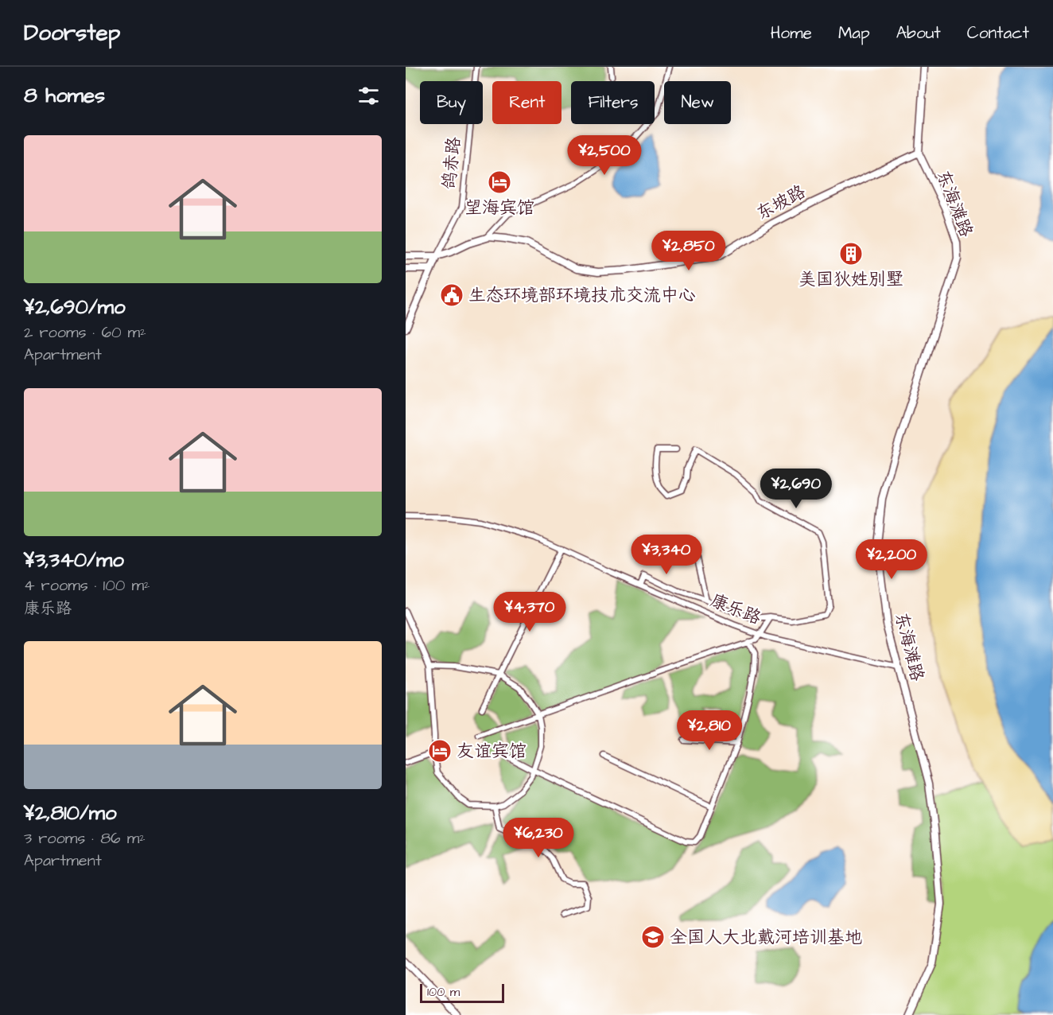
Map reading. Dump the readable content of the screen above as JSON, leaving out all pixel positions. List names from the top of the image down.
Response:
{
  "streets": {
    "main road": ["东坡路", "东海滩路"],
    "street": ["鸽赤路", "康乐路"]
  },
  "crossings": [
    ["鸽赤路", "东坡路"],
    ["东坡路", "东海滩路"],
    ["东海滩路", "康乐路"]
  ],
  "places": {
    "hotel": ["望海宾馆", "友谊宾馆"],
    "building": ["美国狄姓别墅"],
    "public building": ["生态环境部环境技术交流中心"],
    "school or university": ["全国人大北戴河培训基地"]
  },
  "scale_bar": "100 m",
  "page": {
    "header": "Doorstep",
    "nav": [
      "Home",
      "Map",
      "About",
      "Contact"
    ],
    "heading": "8 homes",
    "chip": [
      "Buy",
      "Rent",
      "Filters",
      "New"
    ],
    "list": [
      {
        "name": "¥2,690/mo",
        "note": "2 rooms · 60 m² · Apartment"
      },
      {
        "name": "¥3,340/mo",
        "note": "4 rooms · 100 m² · 康乐路"
      },
      {
        "name": "¥2,810/mo",
        "note": "3 rooms · 86 m² · Apartment"
      }
    ],
    "price": [
      "¥2,500",
      "¥2,850",
      "¥2,690",
      "¥3,340",
      "¥2,200",
      "¥4,370",
      "¥2,810",
      "¥6,230"
    ],
    "scale": "100 m"
  }
}
